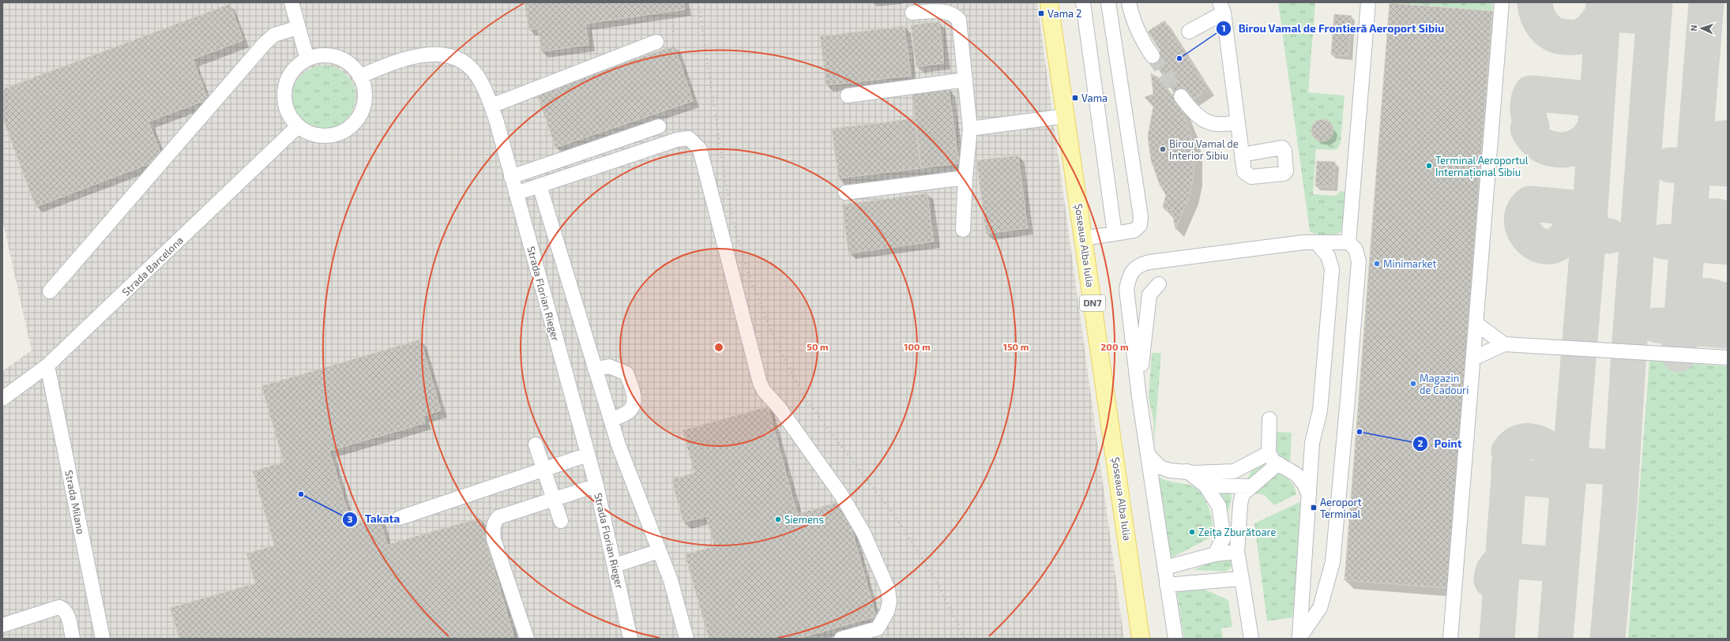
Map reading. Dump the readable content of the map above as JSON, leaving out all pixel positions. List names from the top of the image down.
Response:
{
  "streets": {
    "main road": ["Șoseaua Alba Iulia", "DN7"],
    "street": ["Strada Barcelona", "Strada Florian Rieger", "Strada Milano"]
  },
  "crossings": [
    ["Strada Barcelona", "Strada Florian Rieger"],
    ["Strada Barcelona", "Strada Milano"]
  ],
  "places": {
    "transit": ["Vama 2", "Vama", "Aeroport Terminal"],
    "other": [
      "Birou Vamal de Frontieră Aeroport Sibiu",
      "Birou Vamal de Interior Sibiu",
      "Terminal Aeroportul Internațional Sibiu",
      "Minimarket",
      "Magazin de Cadouri",
      "Point",
      "Takata",
      "Siemens",
      "Zeița Zburătoare"
    ]
  },
  "north": "left",
  "rings": [
    "50 m",
    "100 m",
    "150 m",
    "200 m"
  ]
}
